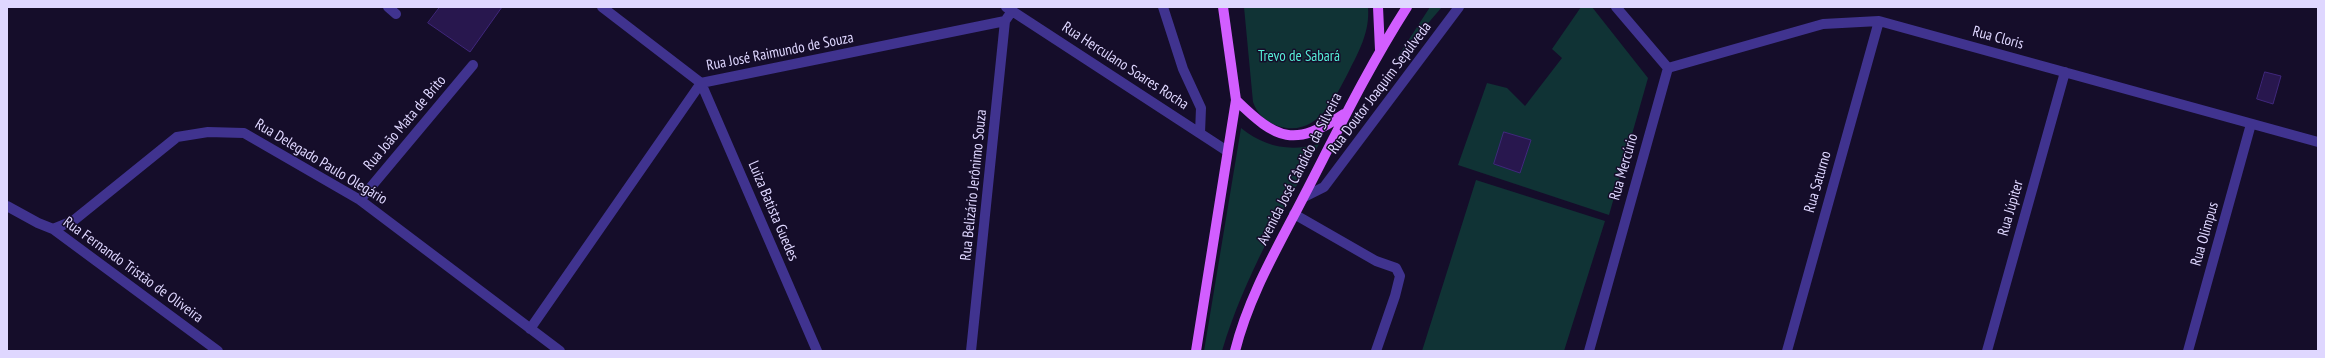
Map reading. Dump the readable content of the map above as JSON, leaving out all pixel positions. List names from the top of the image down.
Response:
{
  "streets": {
    "main road": ["Avenida José Cândido da Silveira"],
    "street": [
      "Rua Cloris",
      "Rua José Raimundo de Souza",
      "Rua Herculano Soares Rocha",
      "Rua Doutor Joaquim Sepúlveda",
      "Rua João Mata de Brito",
      "Rua Delegado Paulo Olegário",
      "Rua Mercúrio",
      "Rua Saturno",
      "Rua Belizário Jerônimo Souza",
      "Rua Júpiter",
      "Luiza Batista Guedes",
      "Rua Olimpus",
      "Rua Fernando Tristão de Oliveira"
    ]
  },
  "crossings": [
    ["Rua Cloris", "Rua Mercúrio"],
    ["Rua Cloris", "Rua Saturno"],
    ["Rua Cloris", "Rua Júpiter"],
    ["Rua Cloris", "Rua Olimpus"],
    ["Rua José Raimundo de Souza", "Rua Delegado Paulo Olegário"],
    ["Rua José Raimundo de Souza", "Rua Belizário Jerônimo Souza"],
    ["Rua José Raimundo de Souza", "Luiza Batista Guedes"],
    ["Rua Doutor Joaquim Sepúlveda", "Avenida José Cândido da Silveira"],
    ["Rua João Mata de Brito", "Rua Delegado Paulo Olegário"],
    ["Rua Delegado Paulo Olegário", "Rua Fernando Tristão de Oliveira"]
  ],
  "parks": ["Trevo de Sabará"]
}
